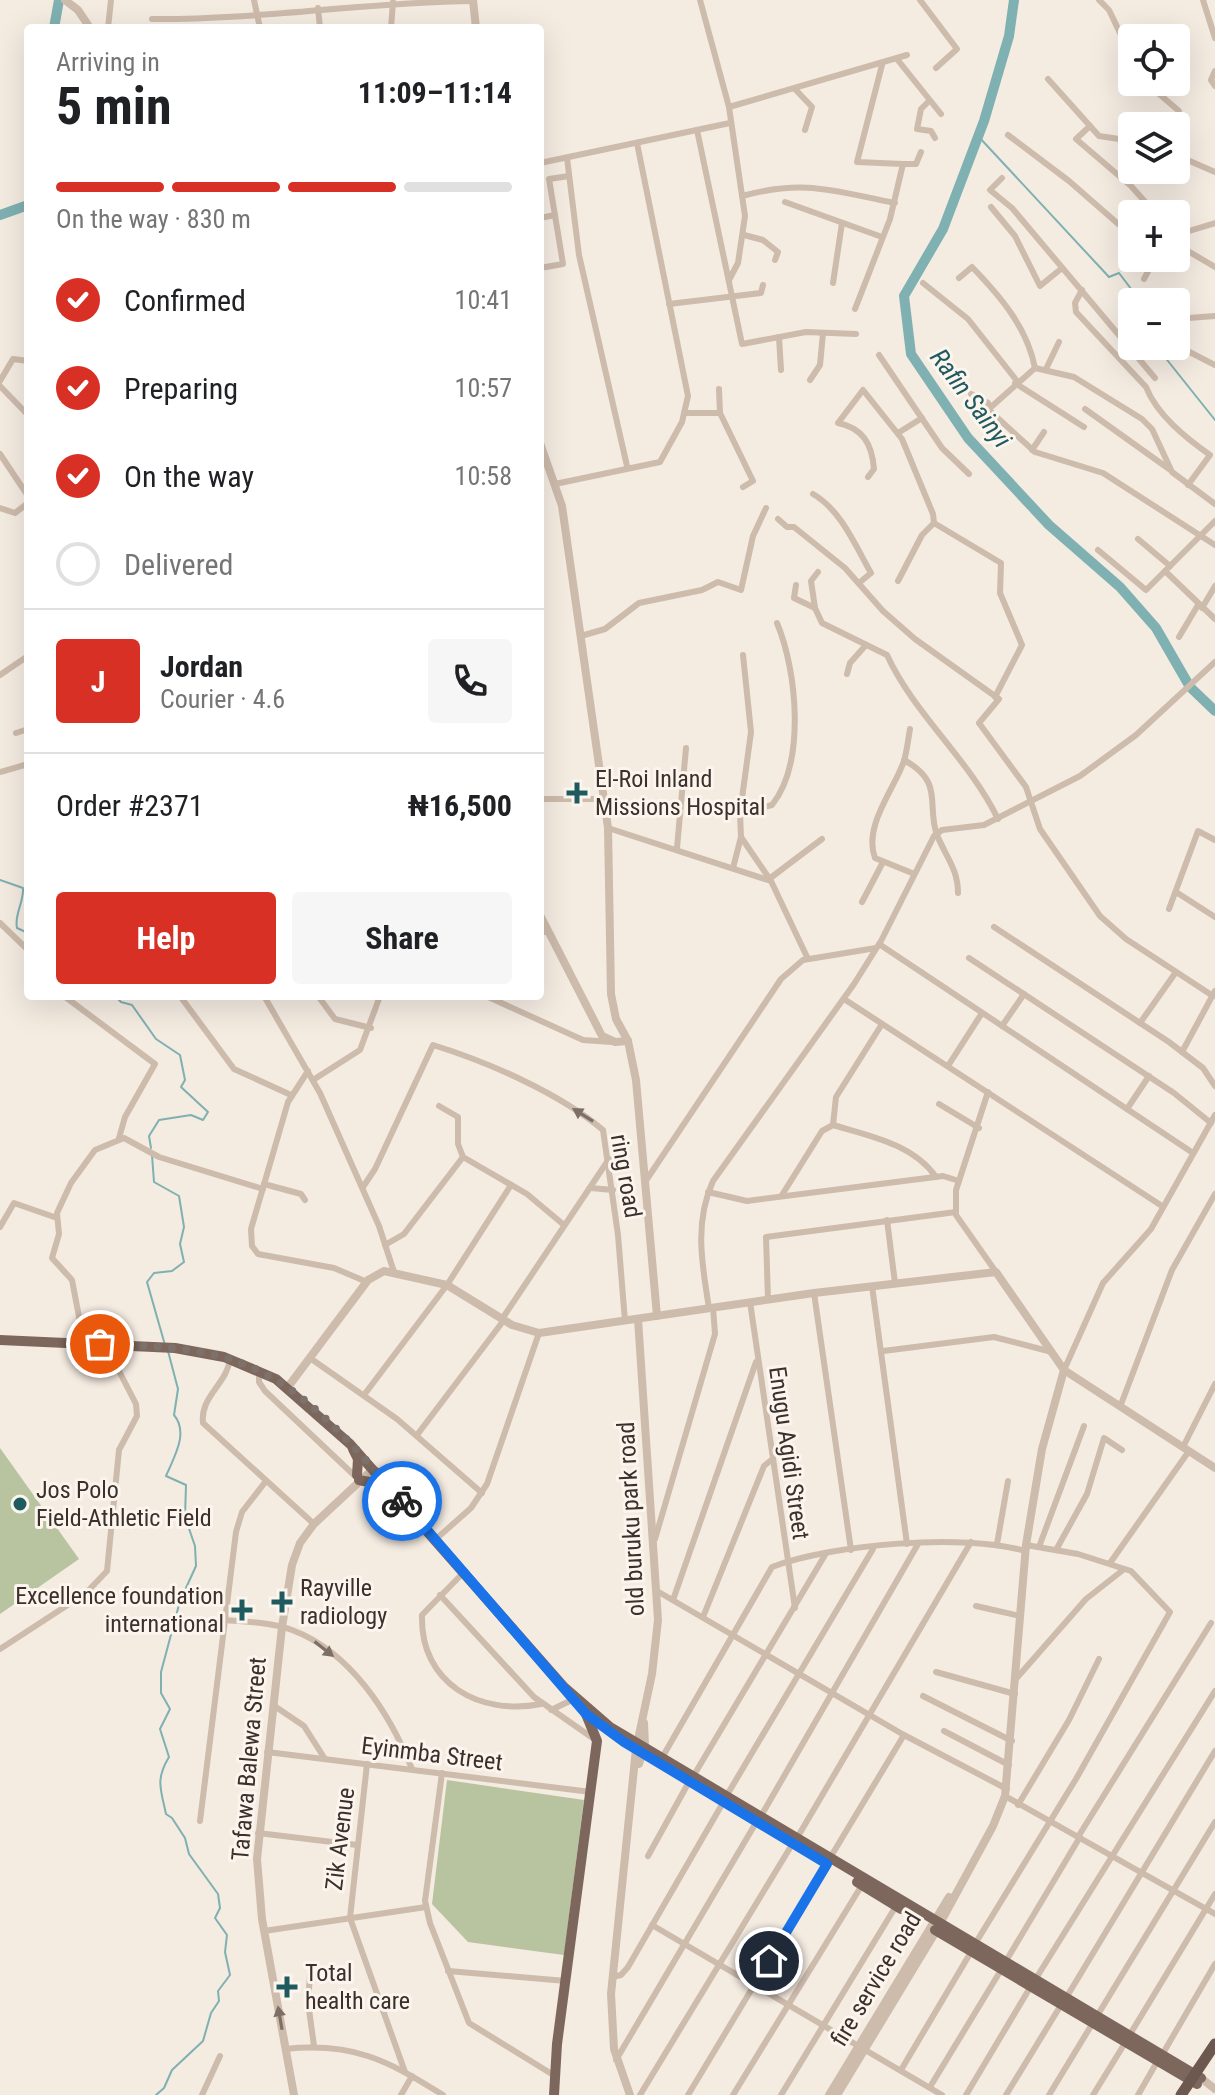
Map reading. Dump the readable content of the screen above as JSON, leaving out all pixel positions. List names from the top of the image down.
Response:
{
  "streets": {
    "street": [
      "ring road",
      "Enugu Agidi Street",
      "old buruku park road",
      "Eyinmba Street",
      "Tafawa Balewa Street",
      "Zik Avenue",
      "fire service road"
    ]
  },
  "crossings": [
    ["Eyinmba Street", "Tafawa Balewa Street"],
    ["Eyinmba Street", "Zik Avenue"]
  ],
  "water": ["Rafin Sainyi"],
  "places": {
    "health": [
      "El-Roi Inland Missions Hospital",
      "Rayville radiology",
      "Excellence foundation international",
      "Total health care"
    ],
    "other": ["Jos Polo Field-Athletic Field"]
  },
  "page": {
    "map_buttons": ["+", "−"],
    "heading": ["5 min", "Arriving in", "11:09–11:14"],
    "panel": [
      "Jordan",
      "Courier · 4.6",
      "Order #2371",
      "₦16,500"
    ],
    "bar": "On the way · 830 m",
    "list": [
      ["Confirmed", "10:41"],
      ["Preparing", "10:57"],
      ["On the way", "10:58"],
      "Delivered"
    ],
    "round": "J",
    "buttons": ["Help", "Share"]
  }
}
